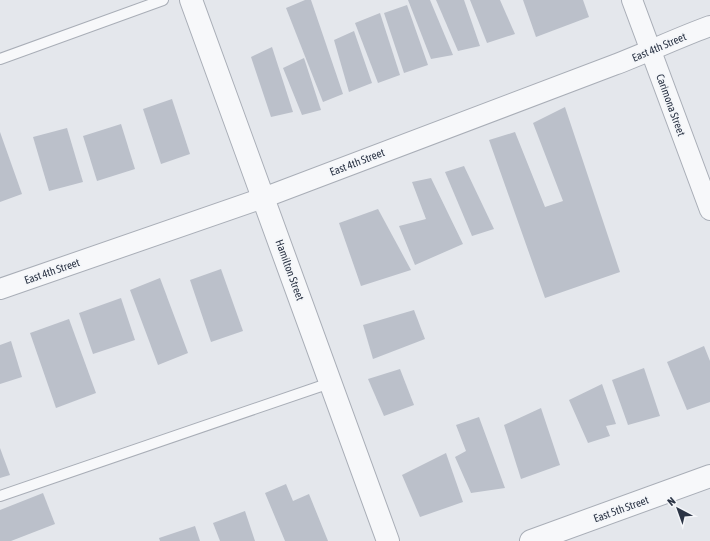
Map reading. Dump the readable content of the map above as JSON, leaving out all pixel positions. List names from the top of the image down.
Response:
{
  "streets": {
    "street": [
      "East 4th Street",
      "Carimona Street",
      "Hamilton Street",
      "East 5th Street"
    ]
  },
  "crossings": [
    ["East 4th Street", "Carimona Street"],
    ["East 4th Street", "Hamilton Street"]
  ],
  "north": "top left"
}
